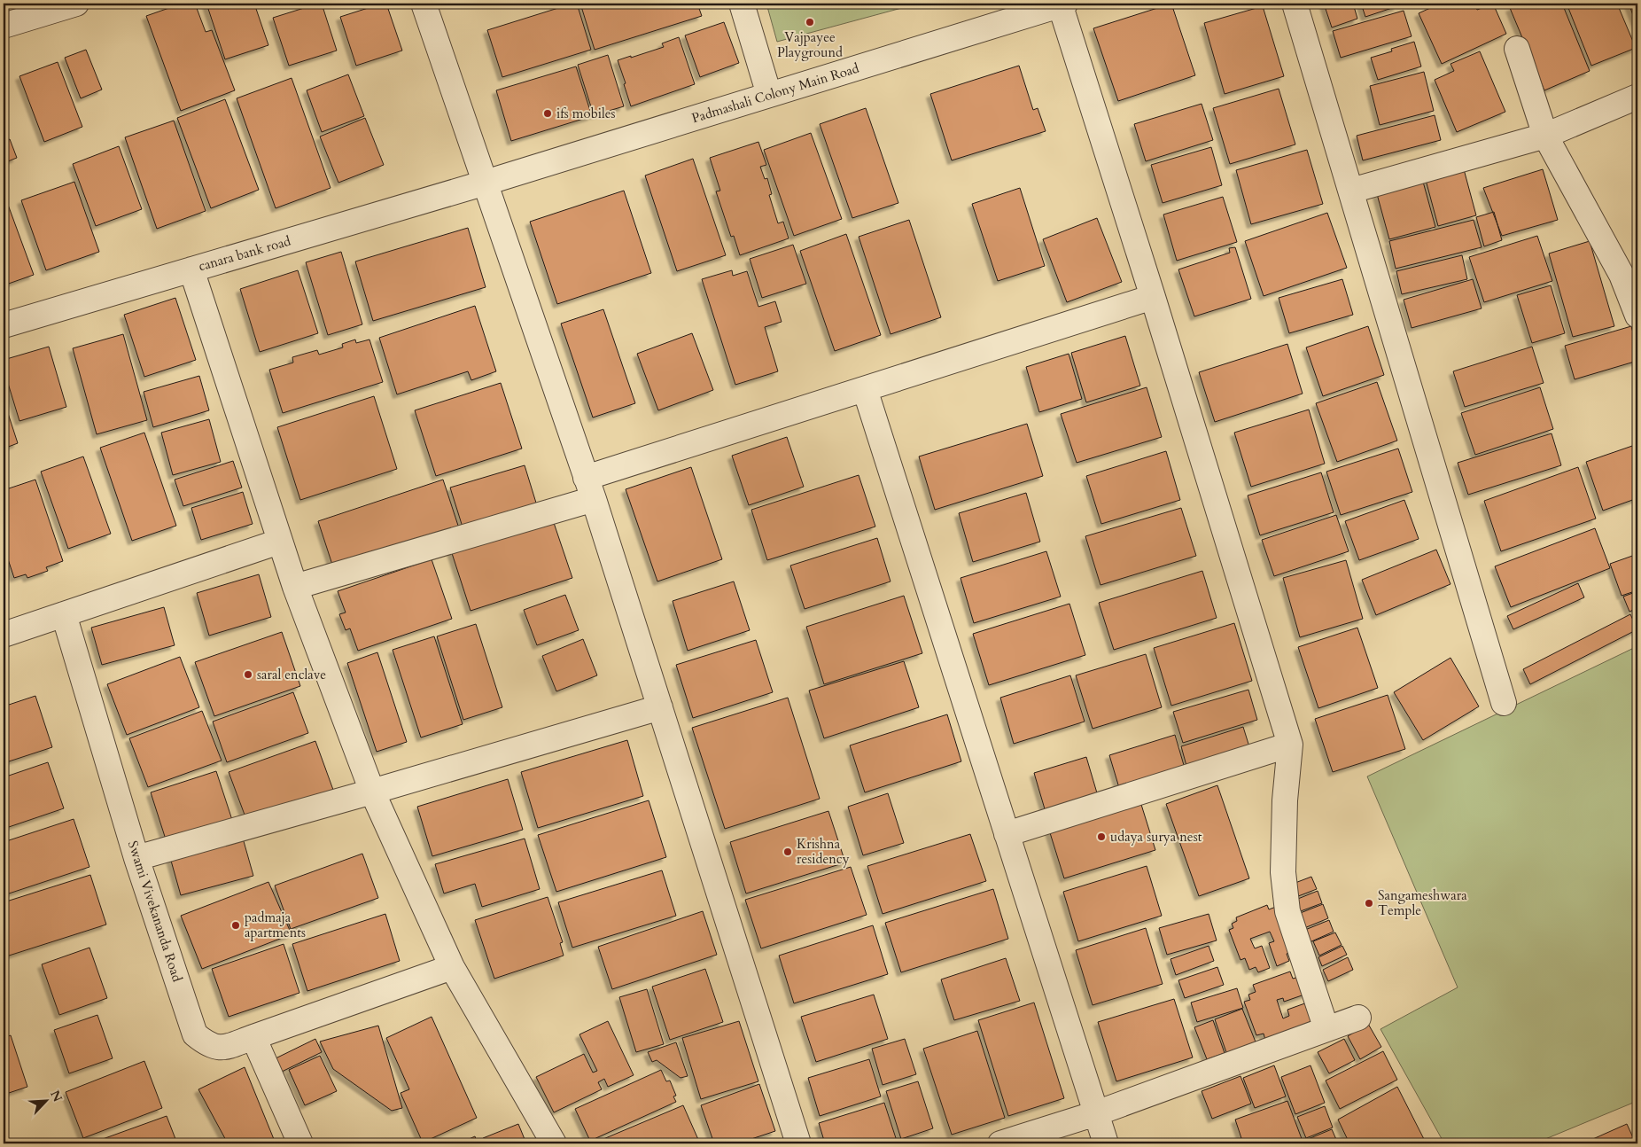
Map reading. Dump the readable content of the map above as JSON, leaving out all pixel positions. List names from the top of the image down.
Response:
{
  "streets": {
    "street": ["Padmashali Colony Main Road", "canara bank road", "Swami Vivekananda Road"]
  },
  "crossings": [
    ["Padmashali Colony Main Road", "canara bank road"]
  ],
  "places": [
    "Vajpayee Playground",
    "ifs mobiles",
    "saral enclave",
    "udaya surya nest",
    "Krishna residency",
    "Sangameshwara Temple",
    "padmaja apartments"
  ],
  "north": "top right"
}
